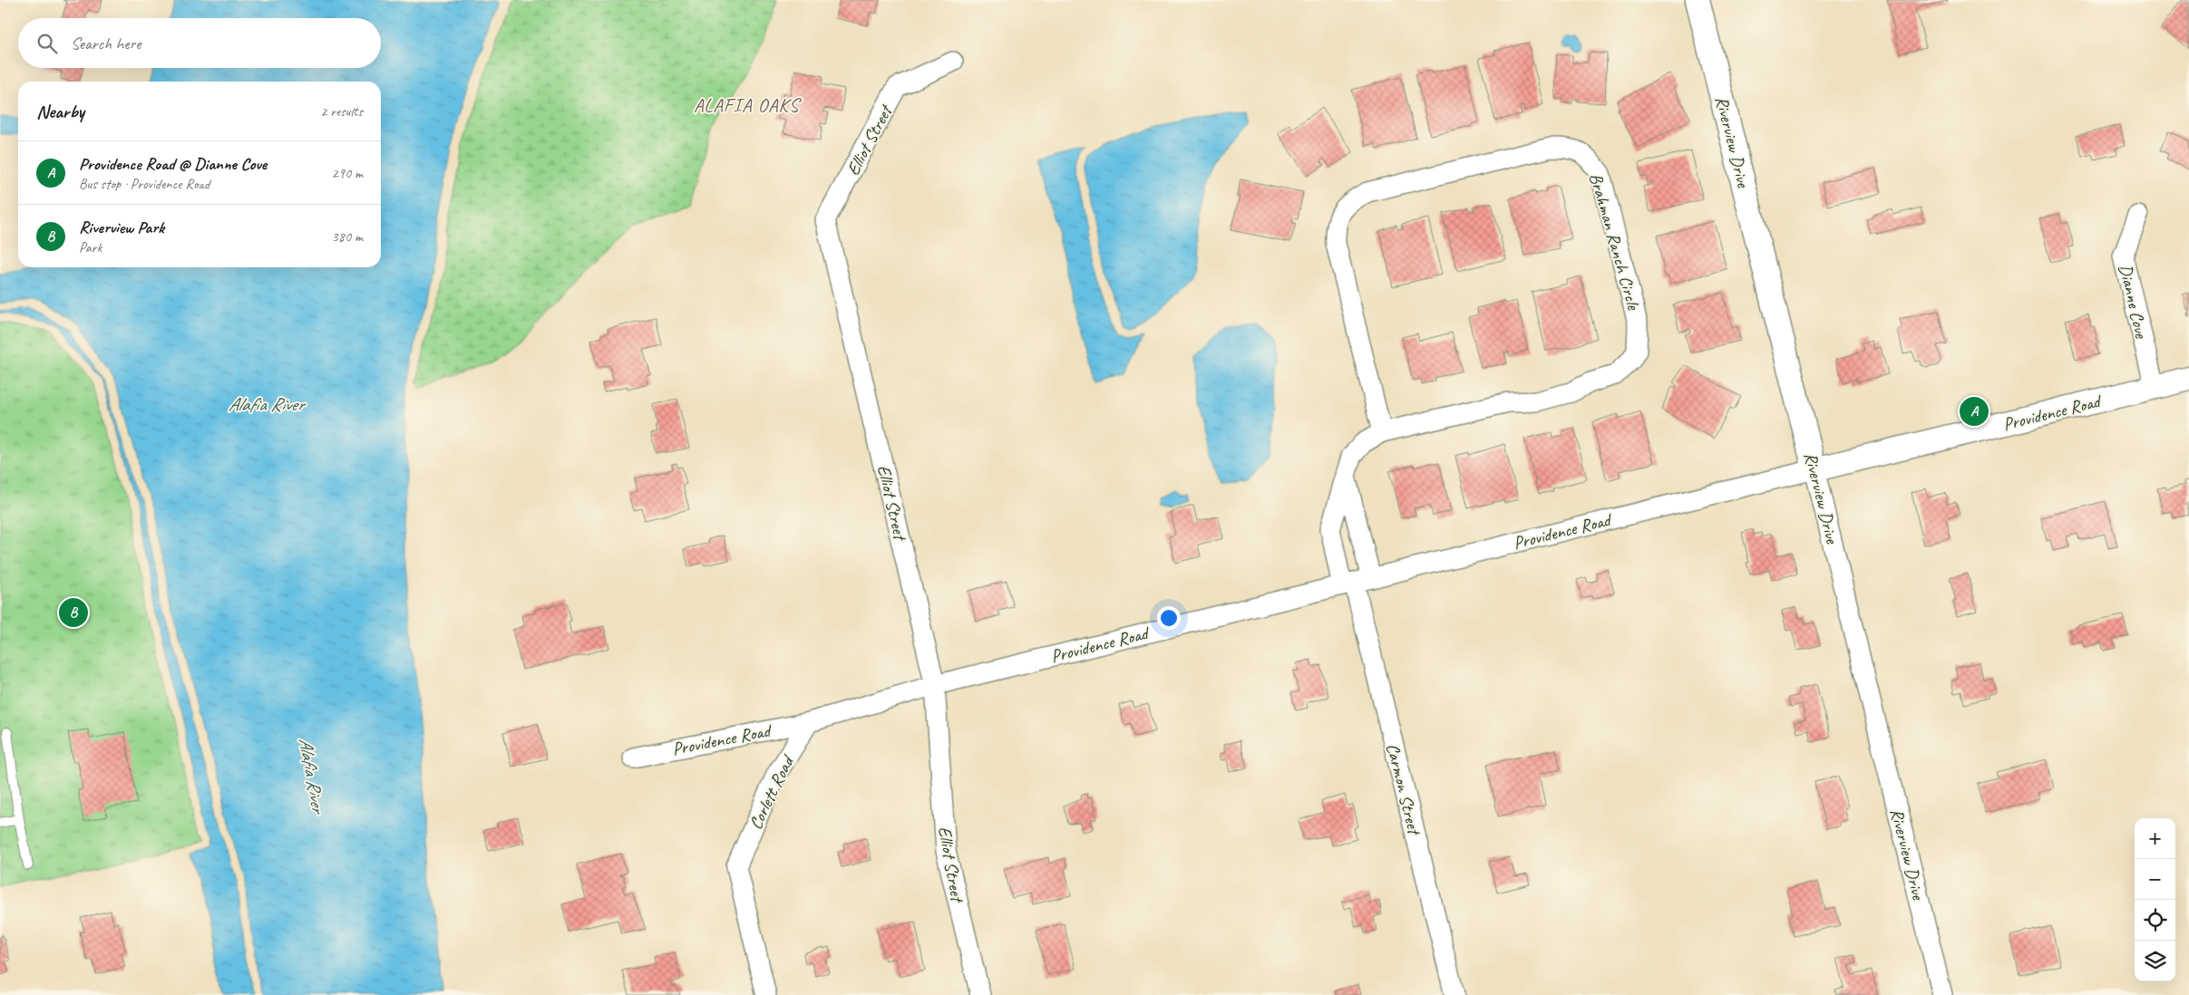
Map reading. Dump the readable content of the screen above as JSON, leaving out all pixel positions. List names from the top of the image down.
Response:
{
  "streets": {
    "street": [
      "Elliot Street",
      "Riverview Drive",
      "Brahman Ranch Circle",
      "Dianne Cove",
      "Providence Road",
      "Carmon Street",
      "Corlett Road"
    ]
  },
  "crossings": [
    ["Elliot Street", "Providence Road"],
    ["Riverview Drive", "Providence Road"],
    ["Brahman Ranch Circle", "Providence Road"],
    ["Brahman Ranch Circle", "Carmon Street"],
    ["Dianne Cove", "Providence Road"],
    ["Providence Road", "Carmon Street"],
    ["Providence Road", "Corlett Road"]
  ],
  "districts": ["ALAFIA OAKS"],
  "water": ["Alafia River"],
  "page": {
    "search": "Search here",
    "heading": ["Nearby", "2 results"],
    "list": [
      {
        "mark": "A",
        "name": "Providence Road @ Dianne Cove",
        "note": "Bus stop · Providence Road",
        "value": "290 m"
      },
      {
        "mark": "B",
        "name": "Riverview Park",
        "note": "Park",
        "value": "380 m"
      }
    ],
    "pins": ["A", "B"],
    "map_buttons": ["+", "−"]
  }
}
